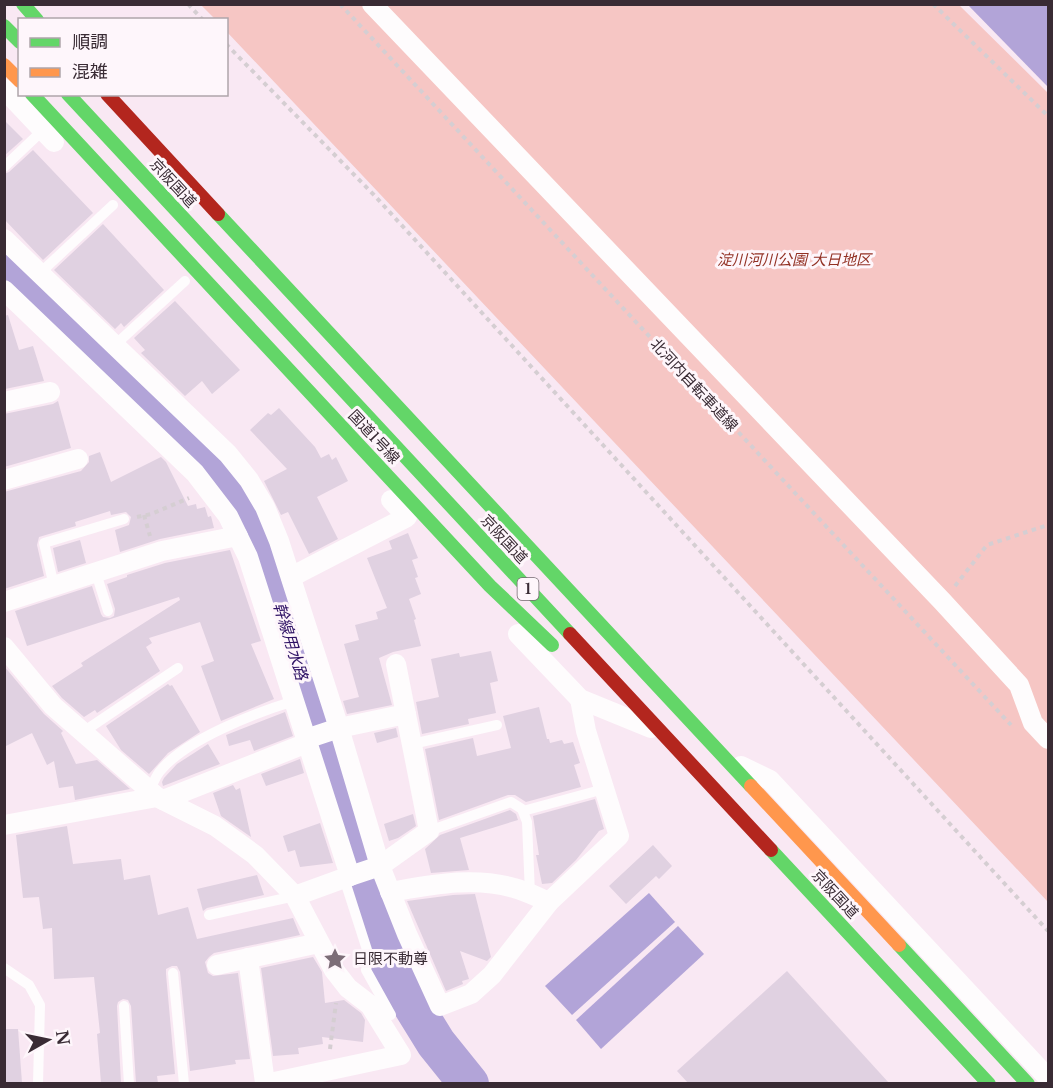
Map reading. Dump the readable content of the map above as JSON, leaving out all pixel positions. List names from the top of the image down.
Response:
{
  "streets": {
    "highway": ["京阪国道", "国道1号線", "1"],
    "street": ["北河内自転車道線"]
  },
  "crossings": [
    ["京阪国道", "1"]
  ],
  "water": ["幹線用水路"],
  "parks": ["淀川河川公園 大日地区"],
  "places": {
    "place": ["日限不動尊"]
  },
  "legend": ["順調", "混雑"],
  "north": "right"
}
